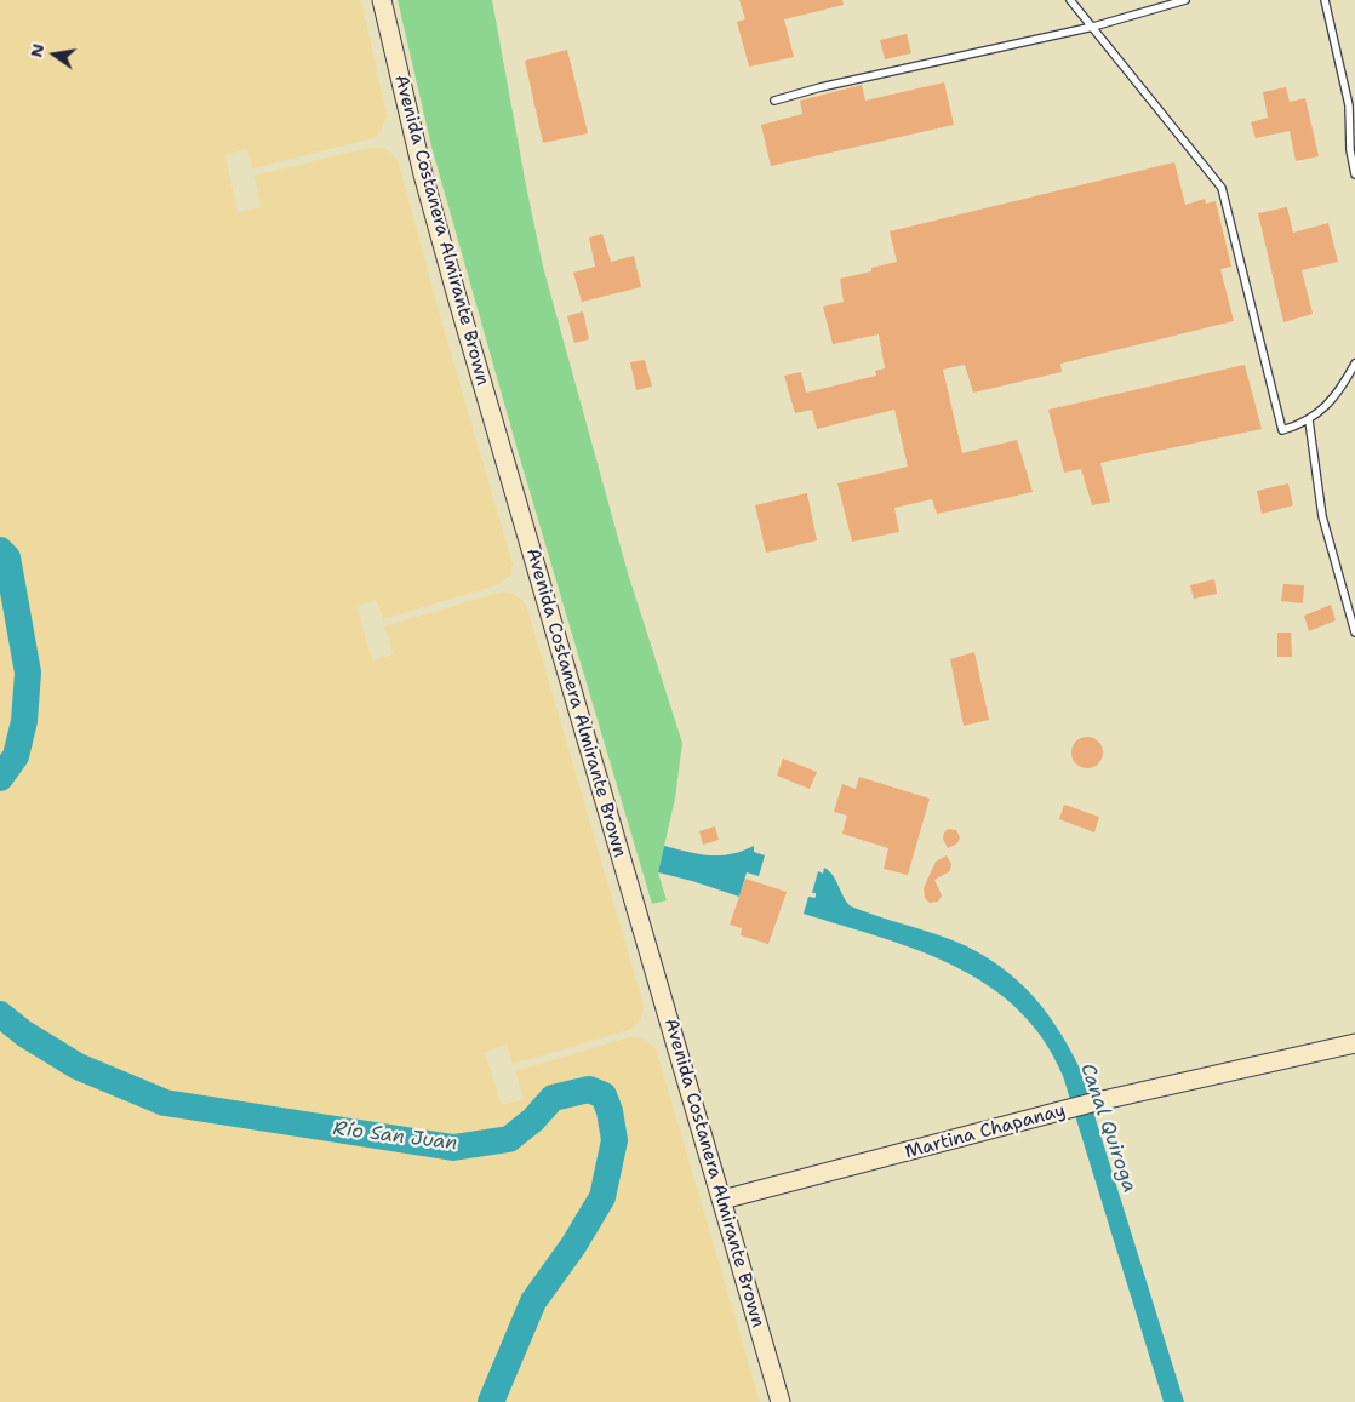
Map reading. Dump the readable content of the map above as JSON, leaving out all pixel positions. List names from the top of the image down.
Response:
{
  "streets": {
    "main road": ["Avenida Costanera Almirante Brown", "Martina Chapanay"]
  },
  "crossings": [
    ["Avenida Costanera Almirante Brown", "Martina Chapanay"]
  ],
  "water": ["Canal Quiroga", "Río San Juan"],
  "north": "left"
}
